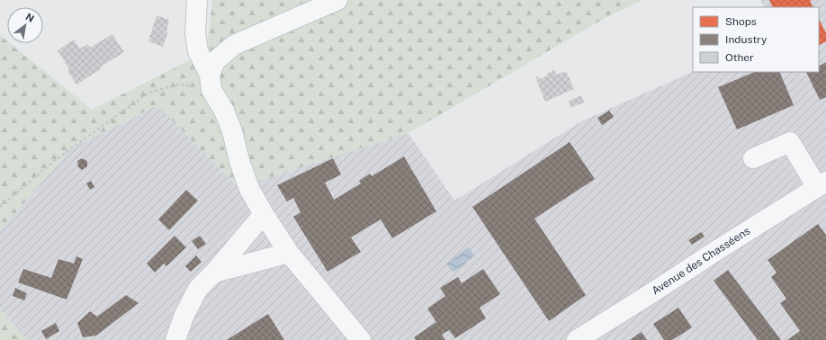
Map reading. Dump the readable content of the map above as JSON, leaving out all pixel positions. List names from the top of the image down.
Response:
{
  "streets": {
    "street": ["Avenue des Chasséens"]
  },
  "legend": ["Shops", "Industry", "Other"],
  "north": "top right"
}
